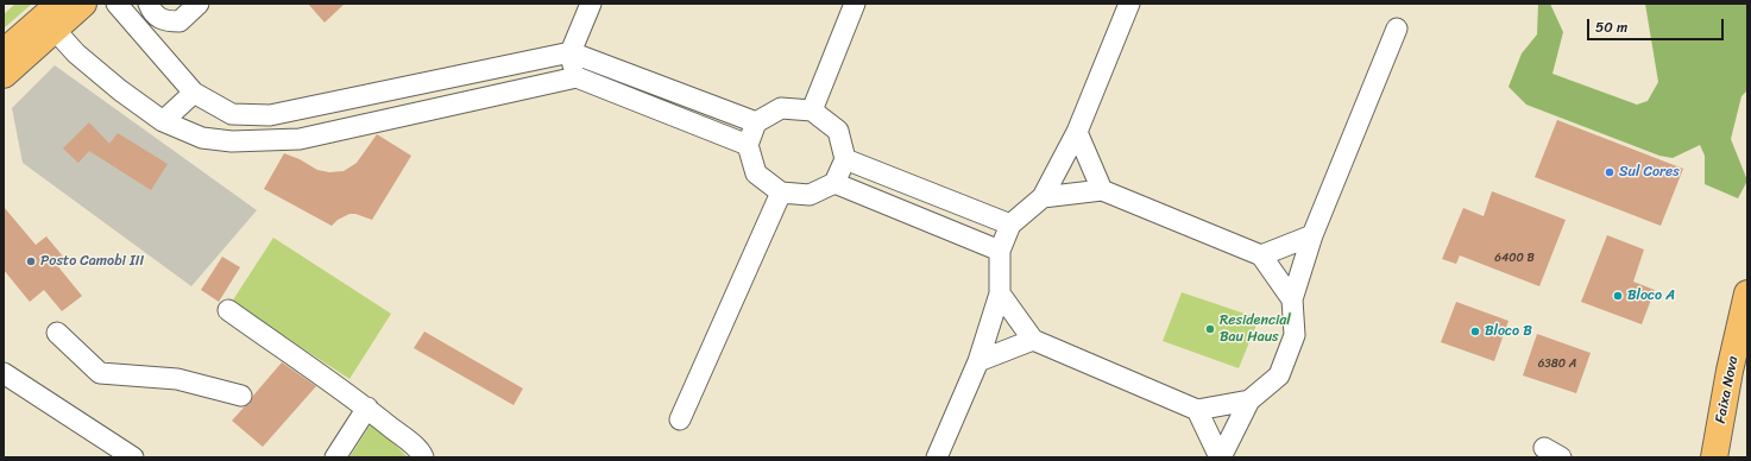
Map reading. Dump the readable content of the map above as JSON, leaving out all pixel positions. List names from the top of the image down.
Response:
{
  "streets": {
    "main road": ["Faixa Nova"]
  },
  "places": [
    "Sul Cores",
    "Posto Camobi III",
    "Bloco A",
    "Residencial Bau Haus",
    "Bloco B"
  ],
  "house_numbers": ["6400 B", "6380 A"],
  "scale_bar": "50 m"
}
